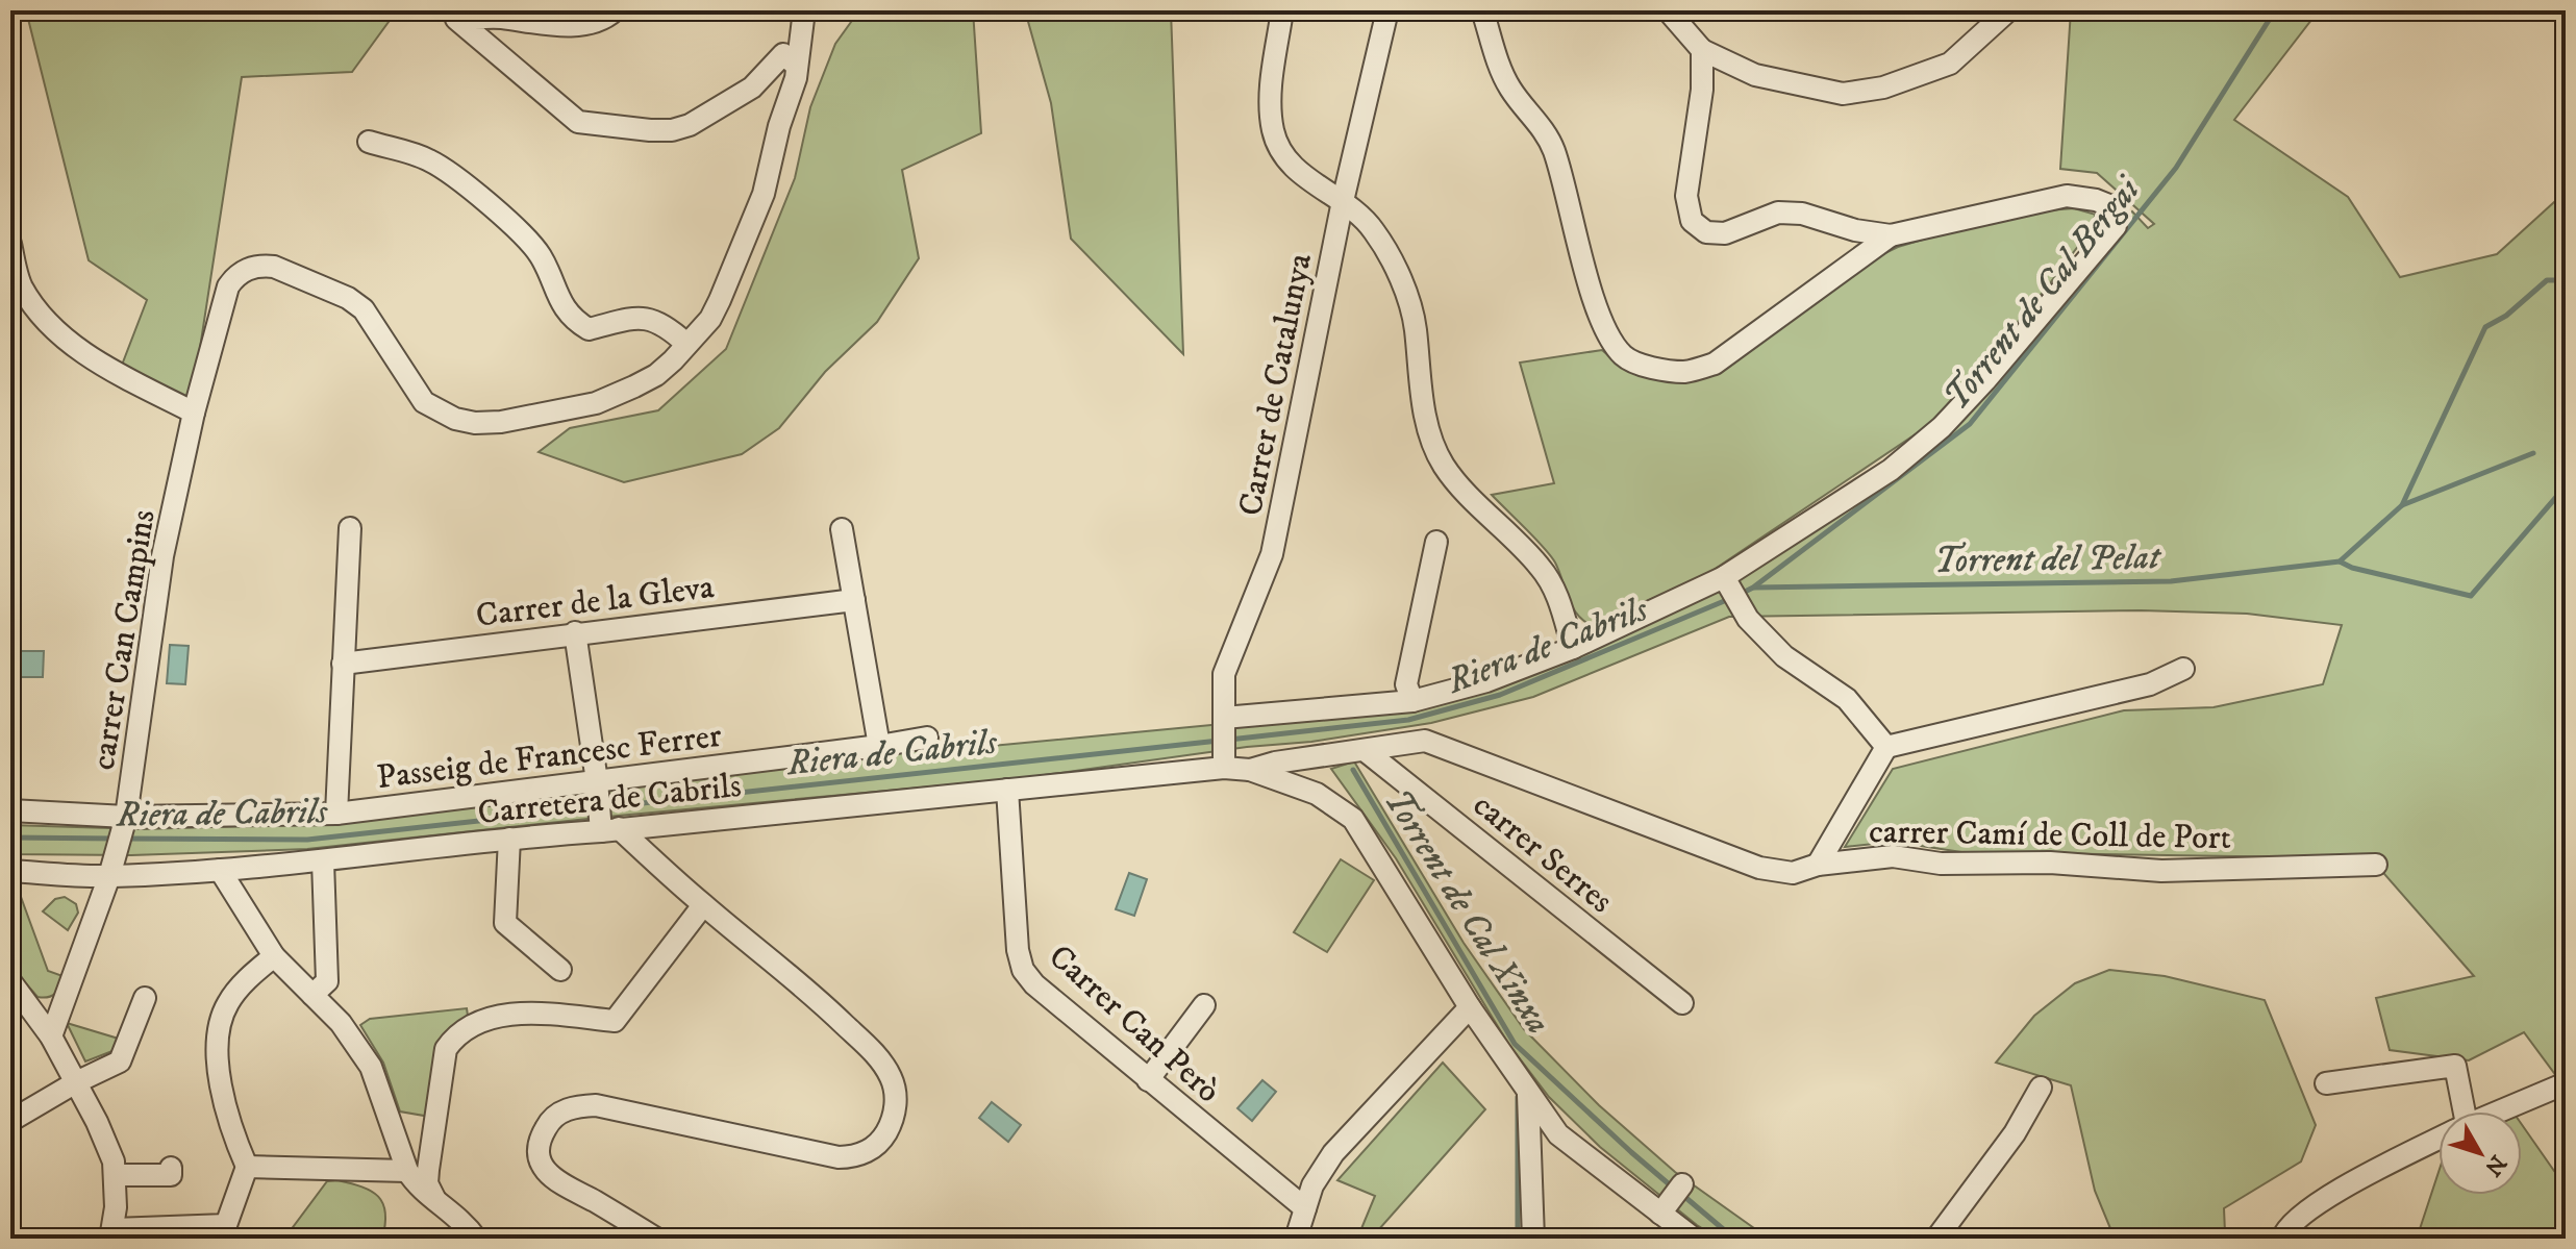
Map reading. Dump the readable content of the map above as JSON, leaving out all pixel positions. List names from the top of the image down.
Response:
{
  "streets": {
    "street": [
      "Carrer de Catalunya",
      "Carrer de la Gleva",
      "carrer Can Campins",
      "Passeig de Francesc Ferrer",
      "Carretera de Cabrils",
      "carrer Camí de Coll de Port",
      "carrer Serres",
      "Carrer Can Però"
    ]
  },
  "crossings": [
    ["Carrer de Catalunya", "Carretera de Cabrils"],
    ["carrer Can Campins", "Passeig de Francesc Ferrer"],
    ["carrer Can Campins", "Carretera de Cabrils"],
    ["Carretera de Cabrils", "carrer Camí de Coll de Port"],
    ["Carretera de Cabrils", "Carrer Can Però"],
    ["carrer Camí de Coll de Port", "carrer Serres"]
  ],
  "water": [
    "Torrent de Cal Bergai",
    "Torrent del Pelat",
    "Riera de Cabrils",
    "Torrent de Cal Xinxa"
  ],
  "north": "bottom right"
}
